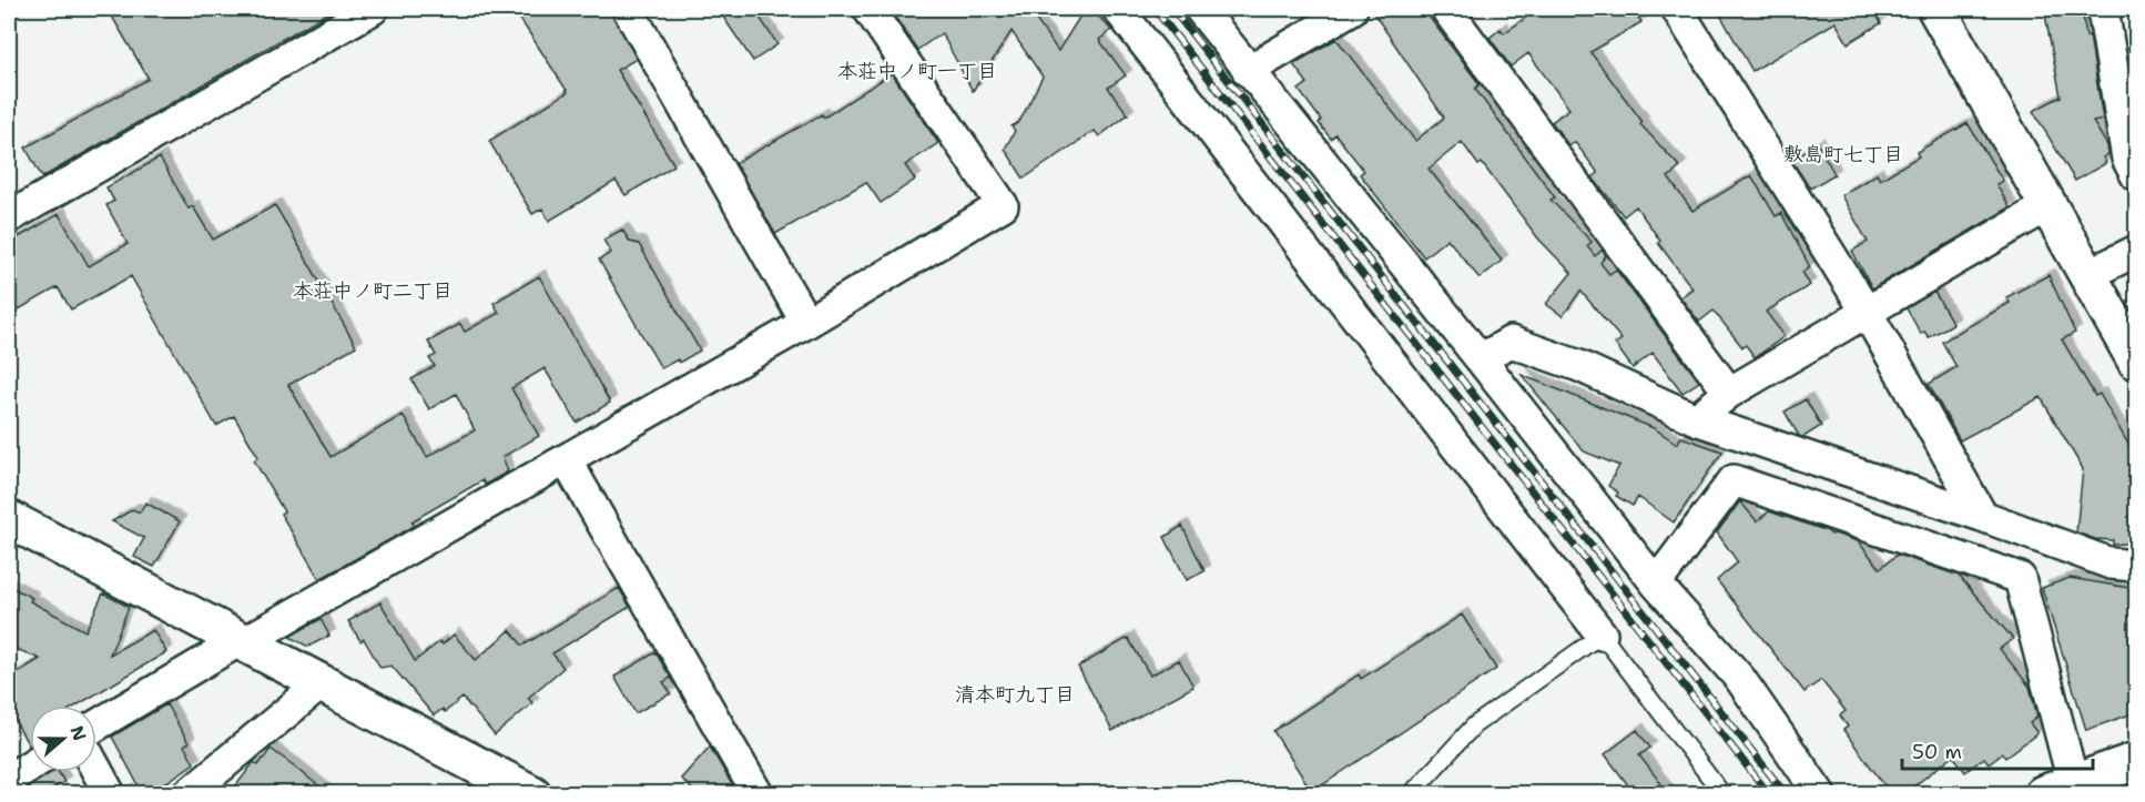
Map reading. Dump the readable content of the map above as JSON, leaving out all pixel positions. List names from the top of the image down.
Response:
{
  "districts": [
    "本荘中ノ町一丁目",
    "敷島町七丁目",
    "本荘中ノ町二丁目",
    "清本町九丁目"
  ],
  "scale_bar": "50 m",
  "north": "right"
}
